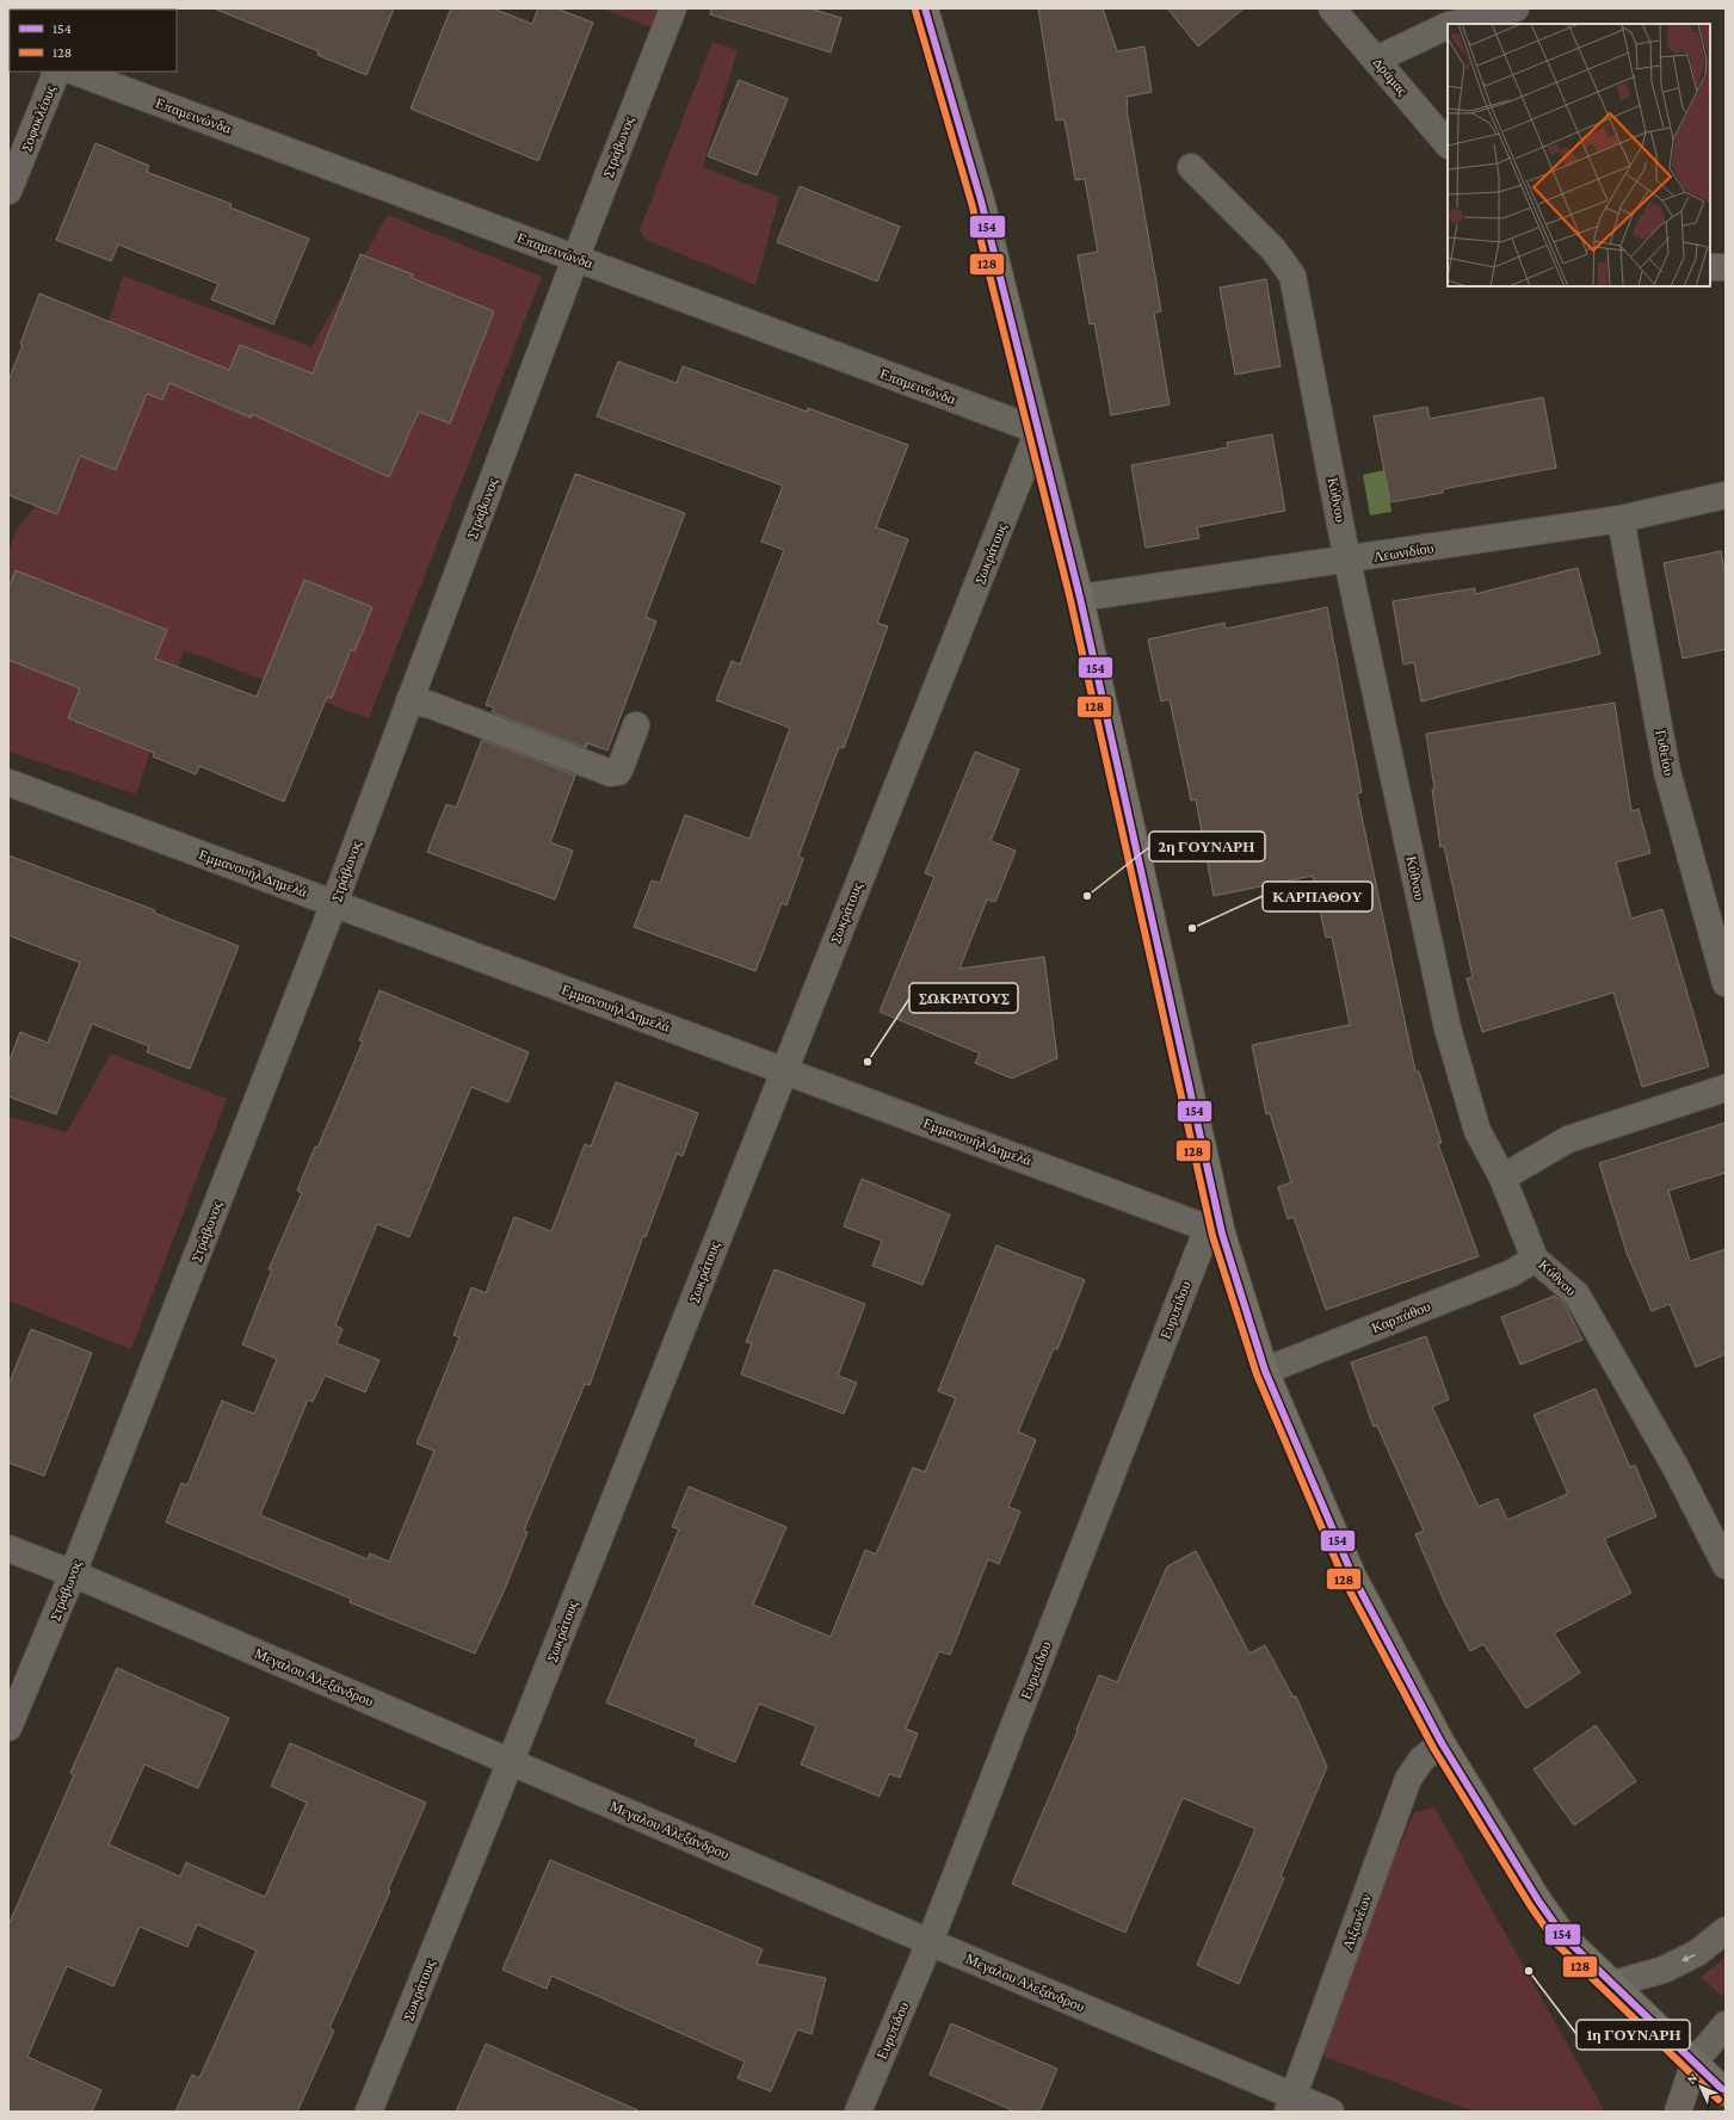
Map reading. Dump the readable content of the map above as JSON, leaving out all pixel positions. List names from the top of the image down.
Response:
{
  "streets": {
    "street": [
      "Δράμας",
      "Επαμεινώνδα",
      "Σοφοκλέους",
      "Στράβωνος",
      "Κύθνου",
      "Λεωνιδίου",
      "Σωκράτους",
      "Γυθείου",
      "Εμμανουήλ Δημελά",
      "Ευριπίδου",
      "Καρπάθου",
      "Μεγαλου Αλεξάνδρου",
      "Αιξωνέων"
    ]
  },
  "crossings": [
    ["Επαμεινώνδα", "Στράβωνος"],
    ["Επαμεινώνδα", "Σωκράτους"],
    ["Στράβωνος", "Εμμανουήλ Δημελά"],
    ["Στράβωνος", "Μεγαλου Αλεξάνδρου"],
    ["Κύθνου", "Λεωνιδίου"],
    ["Κύθνου", "Καρπάθου"],
    ["Λεωνιδίου", "Γυθείου"],
    ["Σωκράτους", "Εμμανουήλ Δημελά"],
    ["Σωκράτους", "Μεγαλου Αλεξάνδρου"],
    ["Εμμανουήλ Δημελά", "Ευριπίδου"],
    ["Ευριπίδου", "Μεγαλου Αλεξάνδρου"],
    ["Μεγαλου Αλεξάνδρου", "Αιξωνέων"]
  ],
  "places": [
    "2η ΓΟΥΝΑΡΗ",
    "ΚΑΡΠΑΘΟΥ",
    "ΣΩΚΡΑΤΟΥΣ",
    "1η ΓΟΥΝΑΡΗ"
  ],
  "lines": ["transit line 154", "transit line 128"],
  "legend": ["154", "128"],
  "north": "top left"
}
